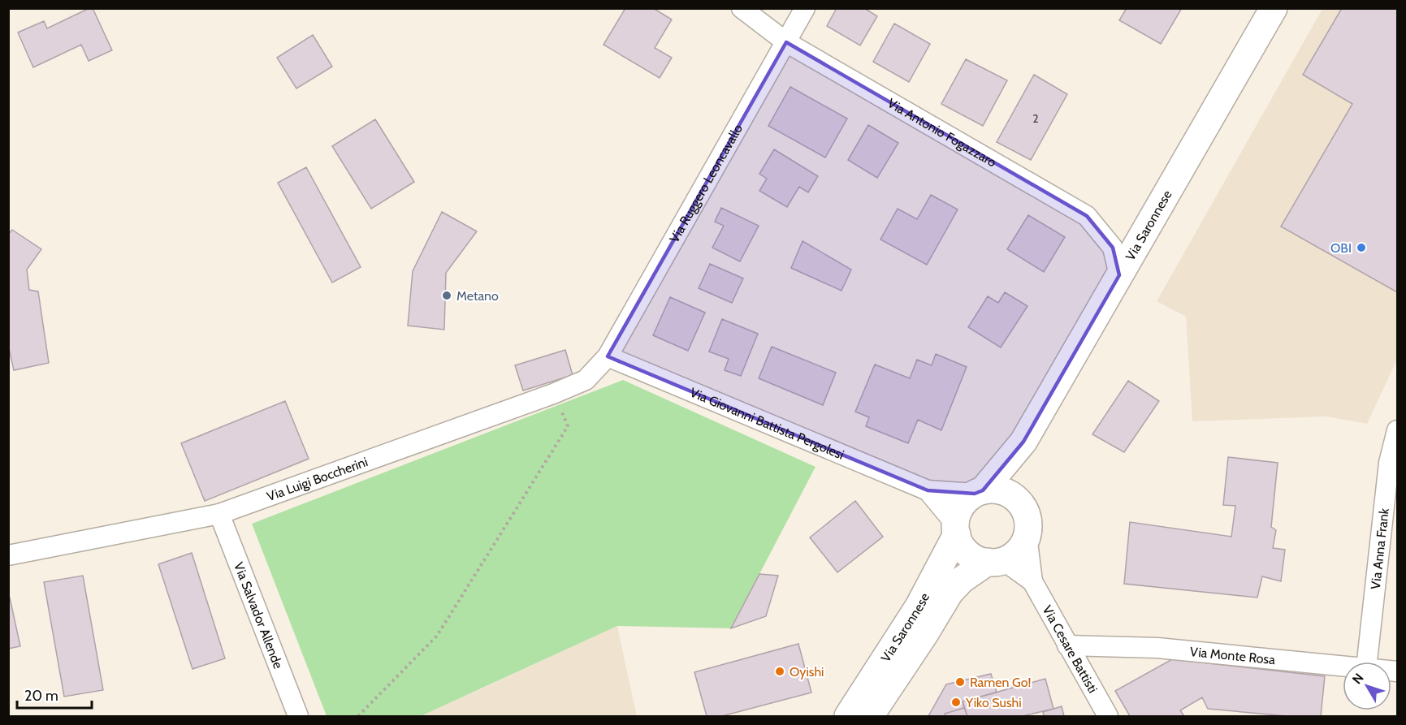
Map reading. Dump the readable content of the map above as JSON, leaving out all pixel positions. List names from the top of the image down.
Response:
{
  "streets": {
    "main road": ["Via Saronnese"],
    "street": [
      "Via Antonio Fogazzaro",
      "Via Ruggero Leoncavallo",
      "Via Giovanni Battista Pergolesi",
      "Via Luigi Boccherini",
      "Via Anna Frank",
      "Via Salvador Allende",
      "Via Cesare Battisti",
      "Via Monte Rosa"
    ]
  },
  "crossings": [
    ["Via Antonio Fogazzaro", "Via Ruggero Leoncavallo"],
    ["Via Antonio Fogazzaro", "Via Saronnese"],
    ["Via Ruggero Leoncavallo", "Via Giovanni Battista Pergolesi"],
    ["Via Ruggero Leoncavallo", "Via Luigi Boccherini"],
    ["Via Saronnese", "Via Giovanni Battista Pergolesi"],
    ["Via Saronnese", "Via Cesare Battisti"],
    ["Via Giovanni Battista Pergolesi", "Via Luigi Boccherini"],
    ["Via Giovanni Battista Pergolesi", "Via Cesare Battisti"],
    ["Via Luigi Boccherini", "Via Salvador Allende"],
    ["Via Cesare Battisti", "Via Monte Rosa"]
  ],
  "places": [
    "OBI",
    "Metano",
    "Oyishi",
    "Ramen Go!",
    "Yiko Sushi"
  ],
  "house_numbers": ["2"],
  "scale_bar": "20 m",
  "north": "top left"
}
